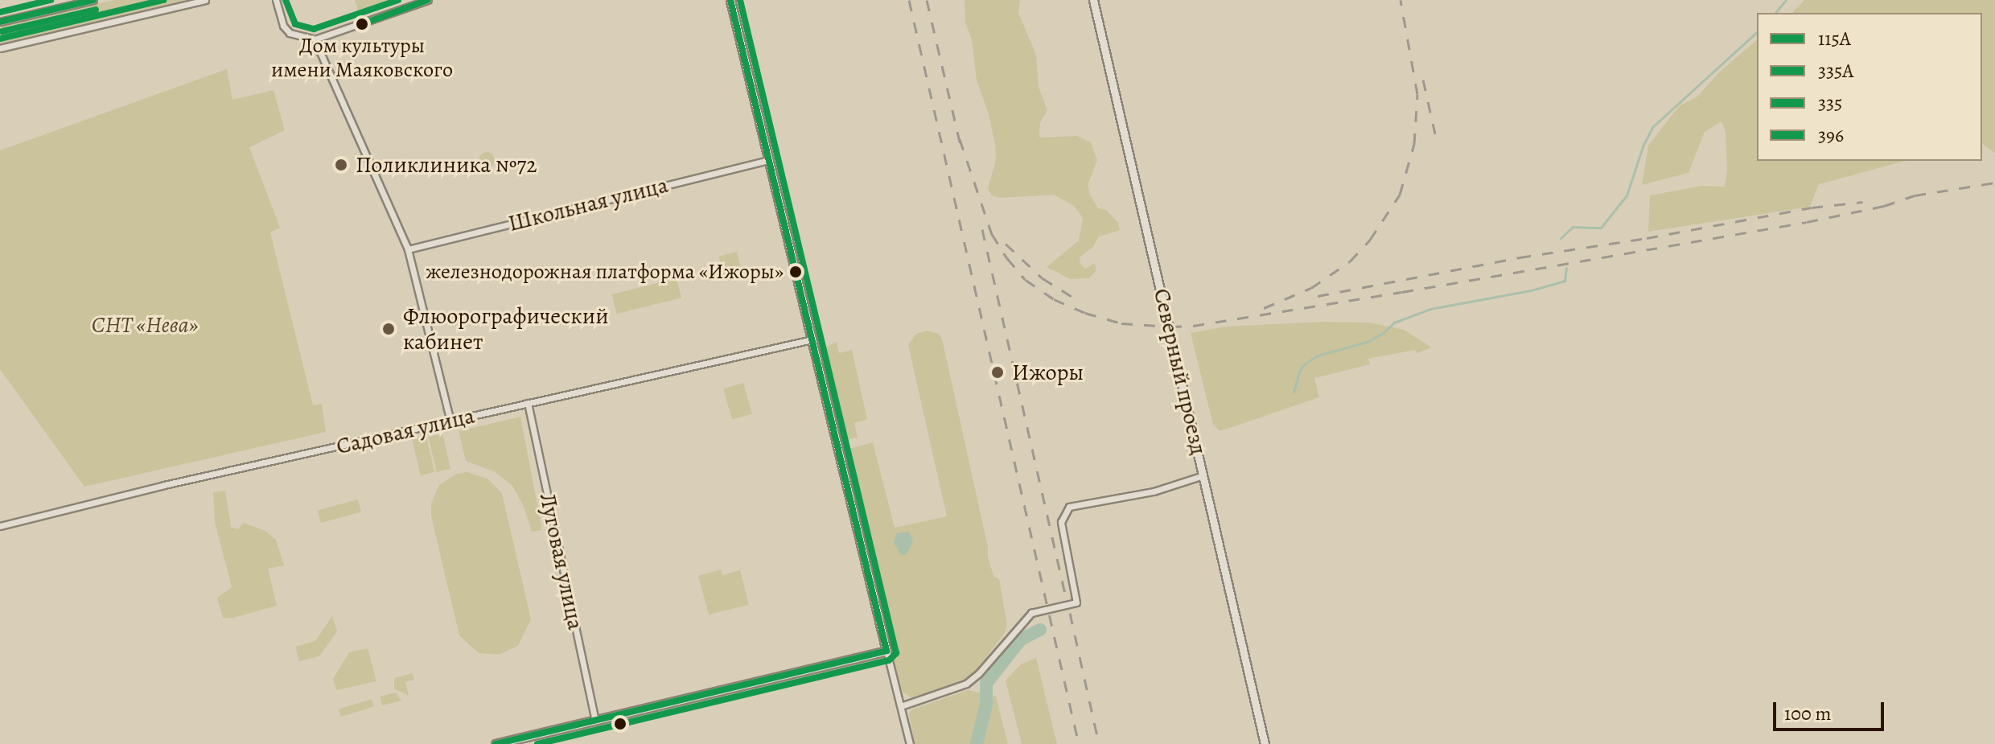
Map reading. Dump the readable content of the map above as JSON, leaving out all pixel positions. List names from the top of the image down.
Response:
{
  "streets": {
    "street": [
      "Школьная улица",
      "Северный проезд",
      "Садовая улица",
      "Луговая улица"
    ]
  },
  "crossings": [
    ["Садовая улица", "Луговая улица"]
  ],
  "parks": ["СНТ «Нева»"],
  "places": [
    "Дом культуры имени Маяковского",
    "Поликлиника №72",
    "железнодорожная платформа «Ижоры»",
    "Флюорографический кабинет",
    "Ижоры"
  ],
  "lines": [
    "transit line 115А",
    "transit line 335А",
    "transit line 335",
    "transit line 396"
  ],
  "legend": [
    "115А",
    "335А",
    "335",
    "396"
  ],
  "scale_bar": "100 m"
}
